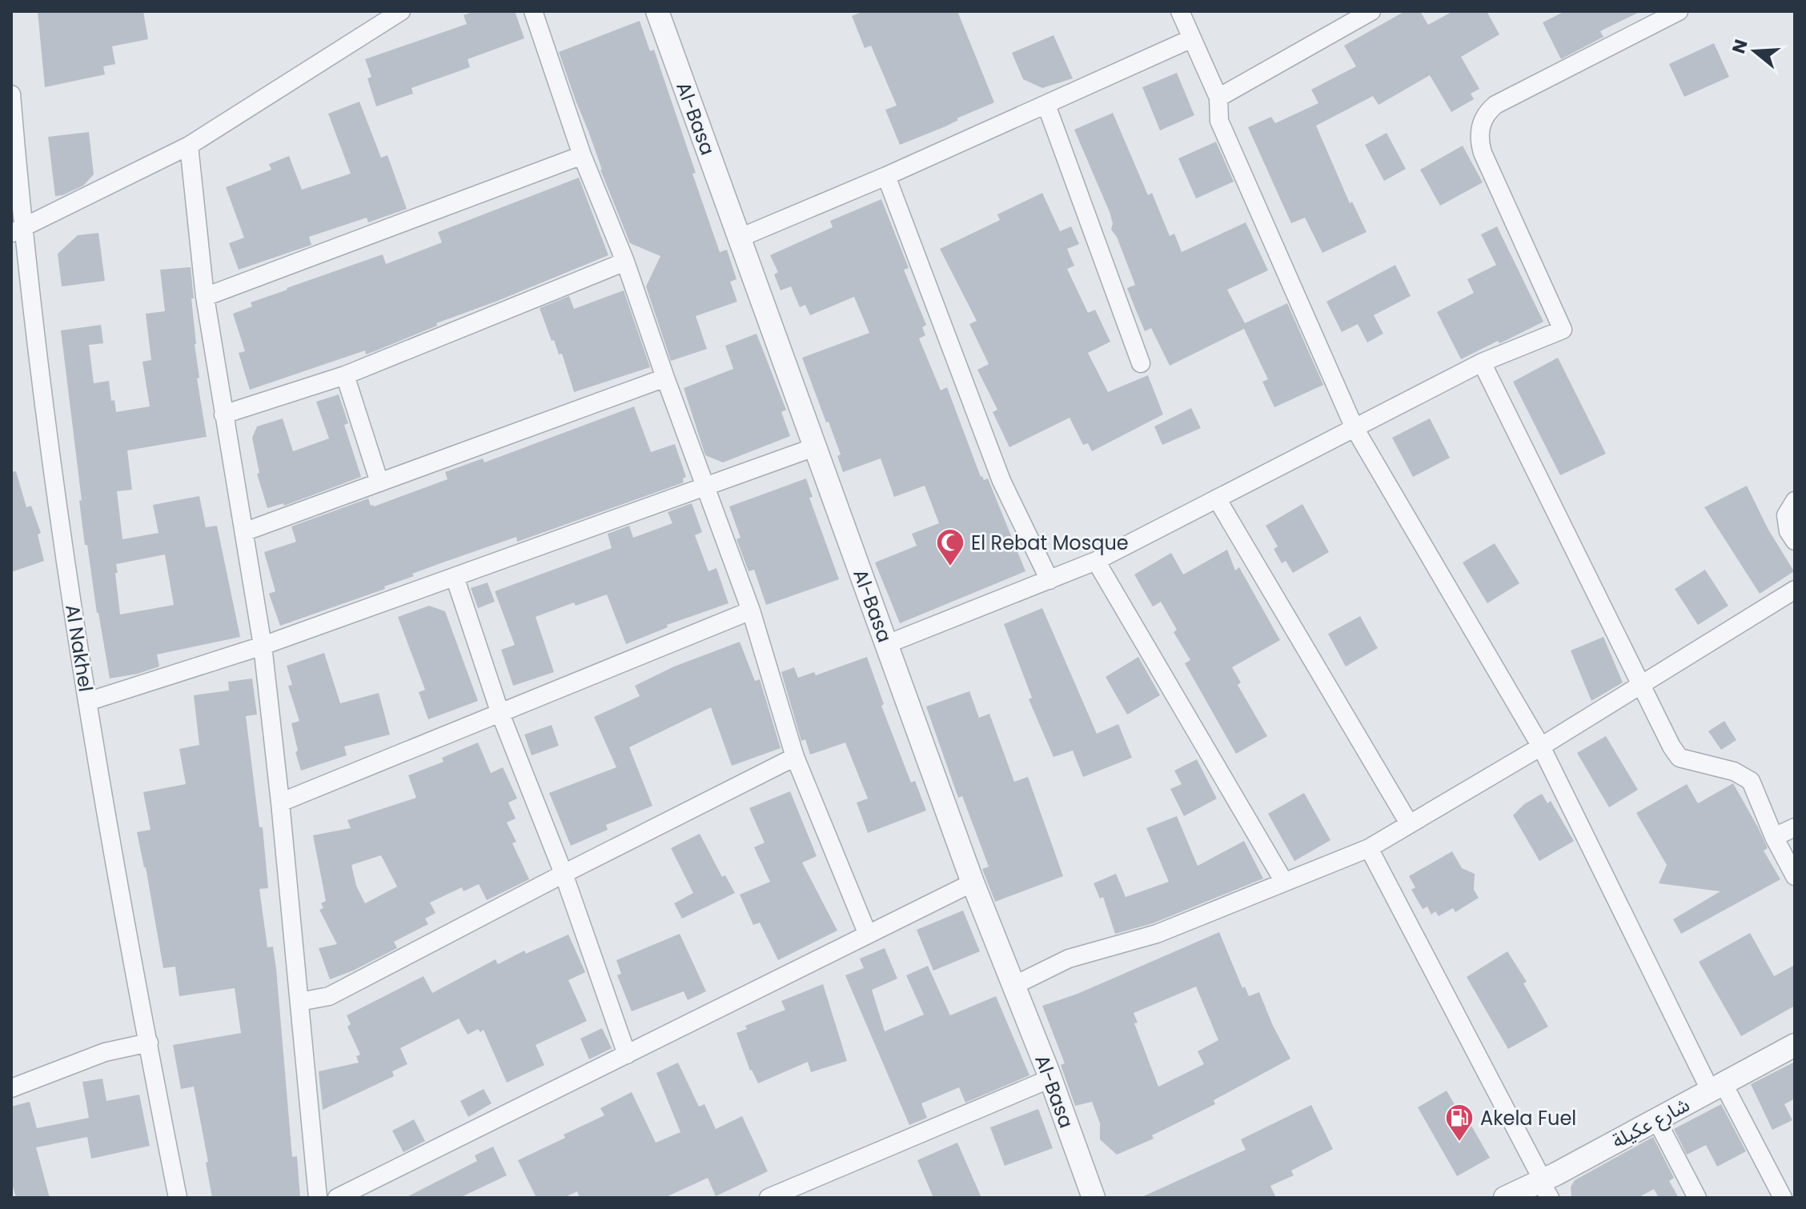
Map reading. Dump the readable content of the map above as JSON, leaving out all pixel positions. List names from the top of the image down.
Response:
{
  "streets": {
    "street": ["Al-Basa", "Al Nakhel", "شارع عكيلة"]
  },
  "places": {
    "mosque": ["El Rebat Mosque"],
    "fuel station": ["Akela Fuel"]
  },
  "north": "left"
}
